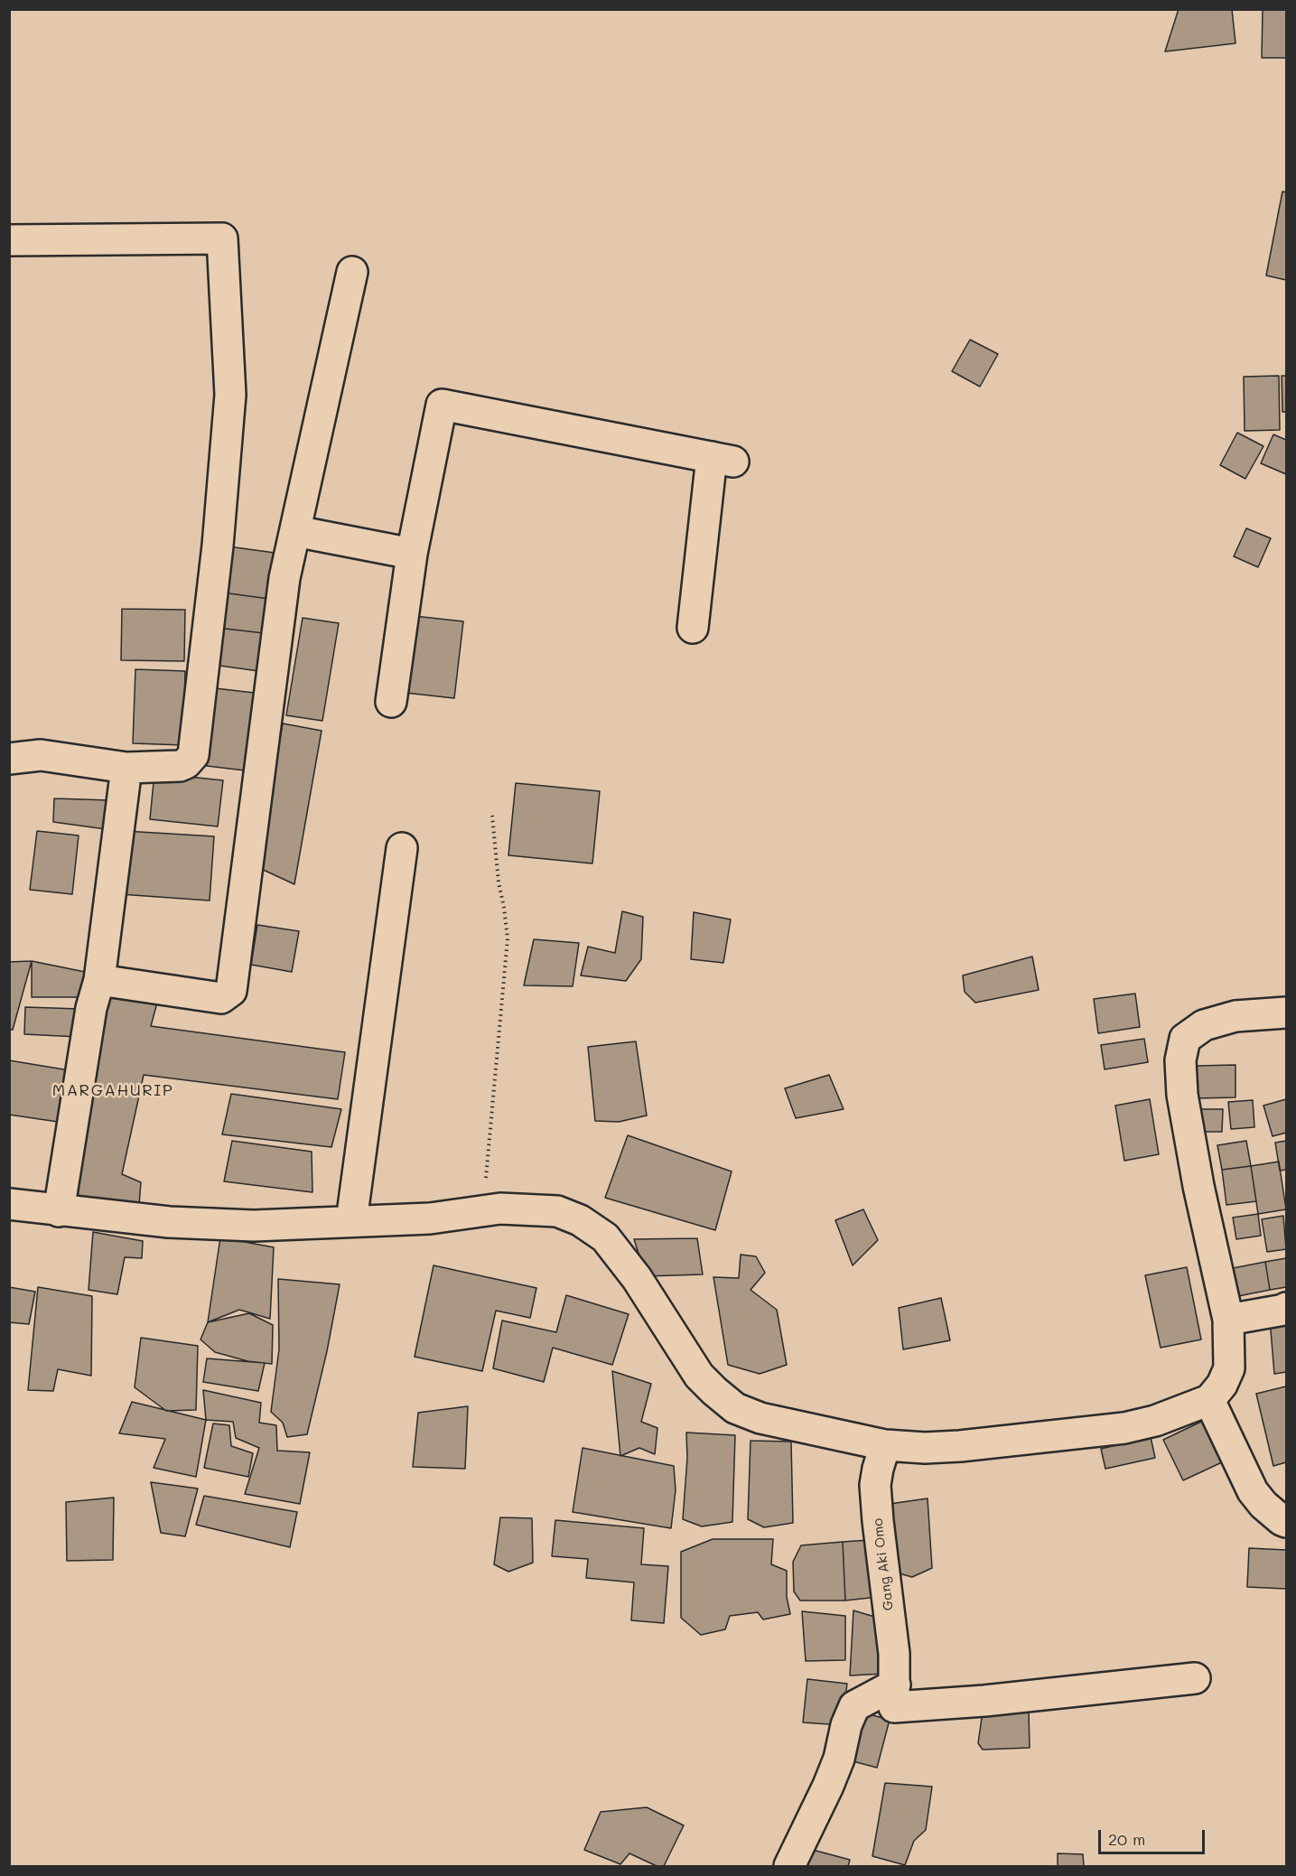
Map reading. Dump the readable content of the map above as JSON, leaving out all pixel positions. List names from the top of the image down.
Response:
{
  "streets": {
    "street": ["Gang Aki Omo"]
  },
  "districts": ["MARGAHURIP"],
  "scale_bar": "20 m"
}
